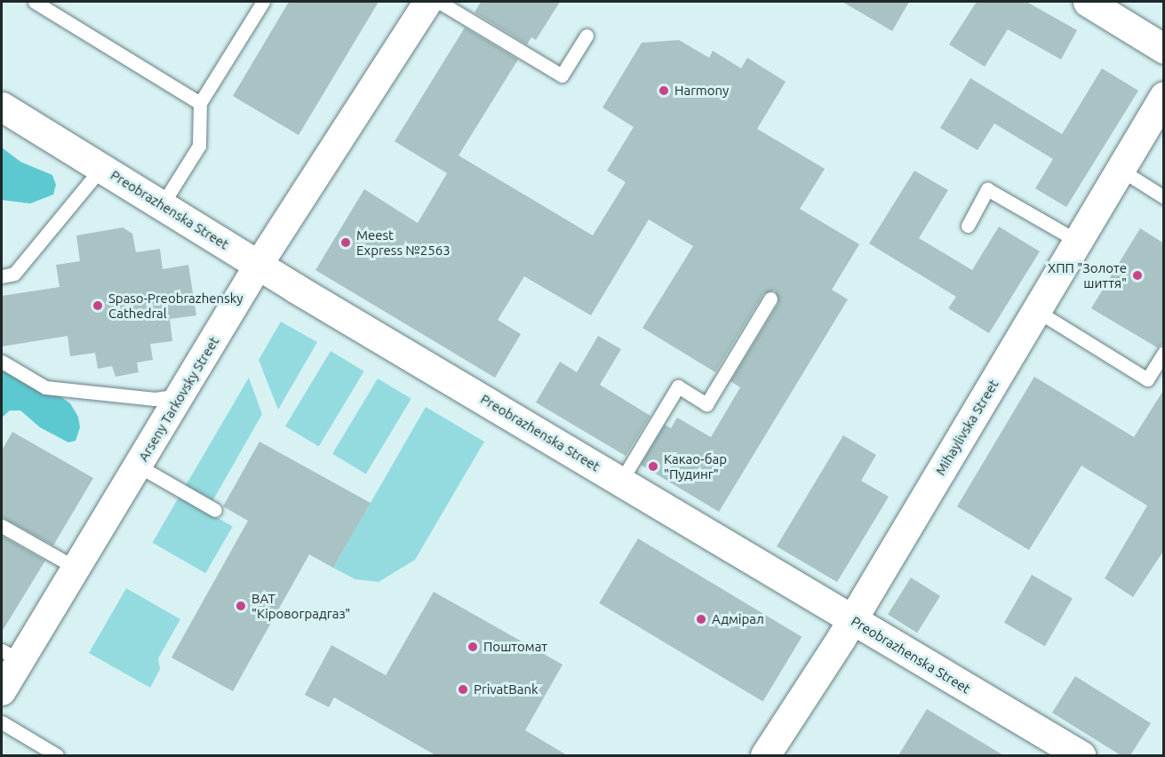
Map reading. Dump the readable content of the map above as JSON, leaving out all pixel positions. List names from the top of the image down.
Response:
{
  "streets": {
    "main road": ["Preobrazhenska Street", "Mihaylivska Street"],
    "street": ["Arseny Tarkovsky Street"]
  },
  "crossings": [
    ["Preobrazhenska Street", "Arseny Tarkovsky Street"],
    ["Preobrazhenska Street", "Mihaylivska Street"]
  ],
  "places": [
    "Harmony",
    "Meest Express №2563",
    "ХПП \"Золоте шиття\"",
    "Spaso-Preobrazhensky Cathedral",
    "Какао-бар \"Пудинг\"",
    "ВАТ \"Кіровоградгаз\"",
    "Адмірал",
    "Поштомат",
    "PrivatBank"
  ]
}
